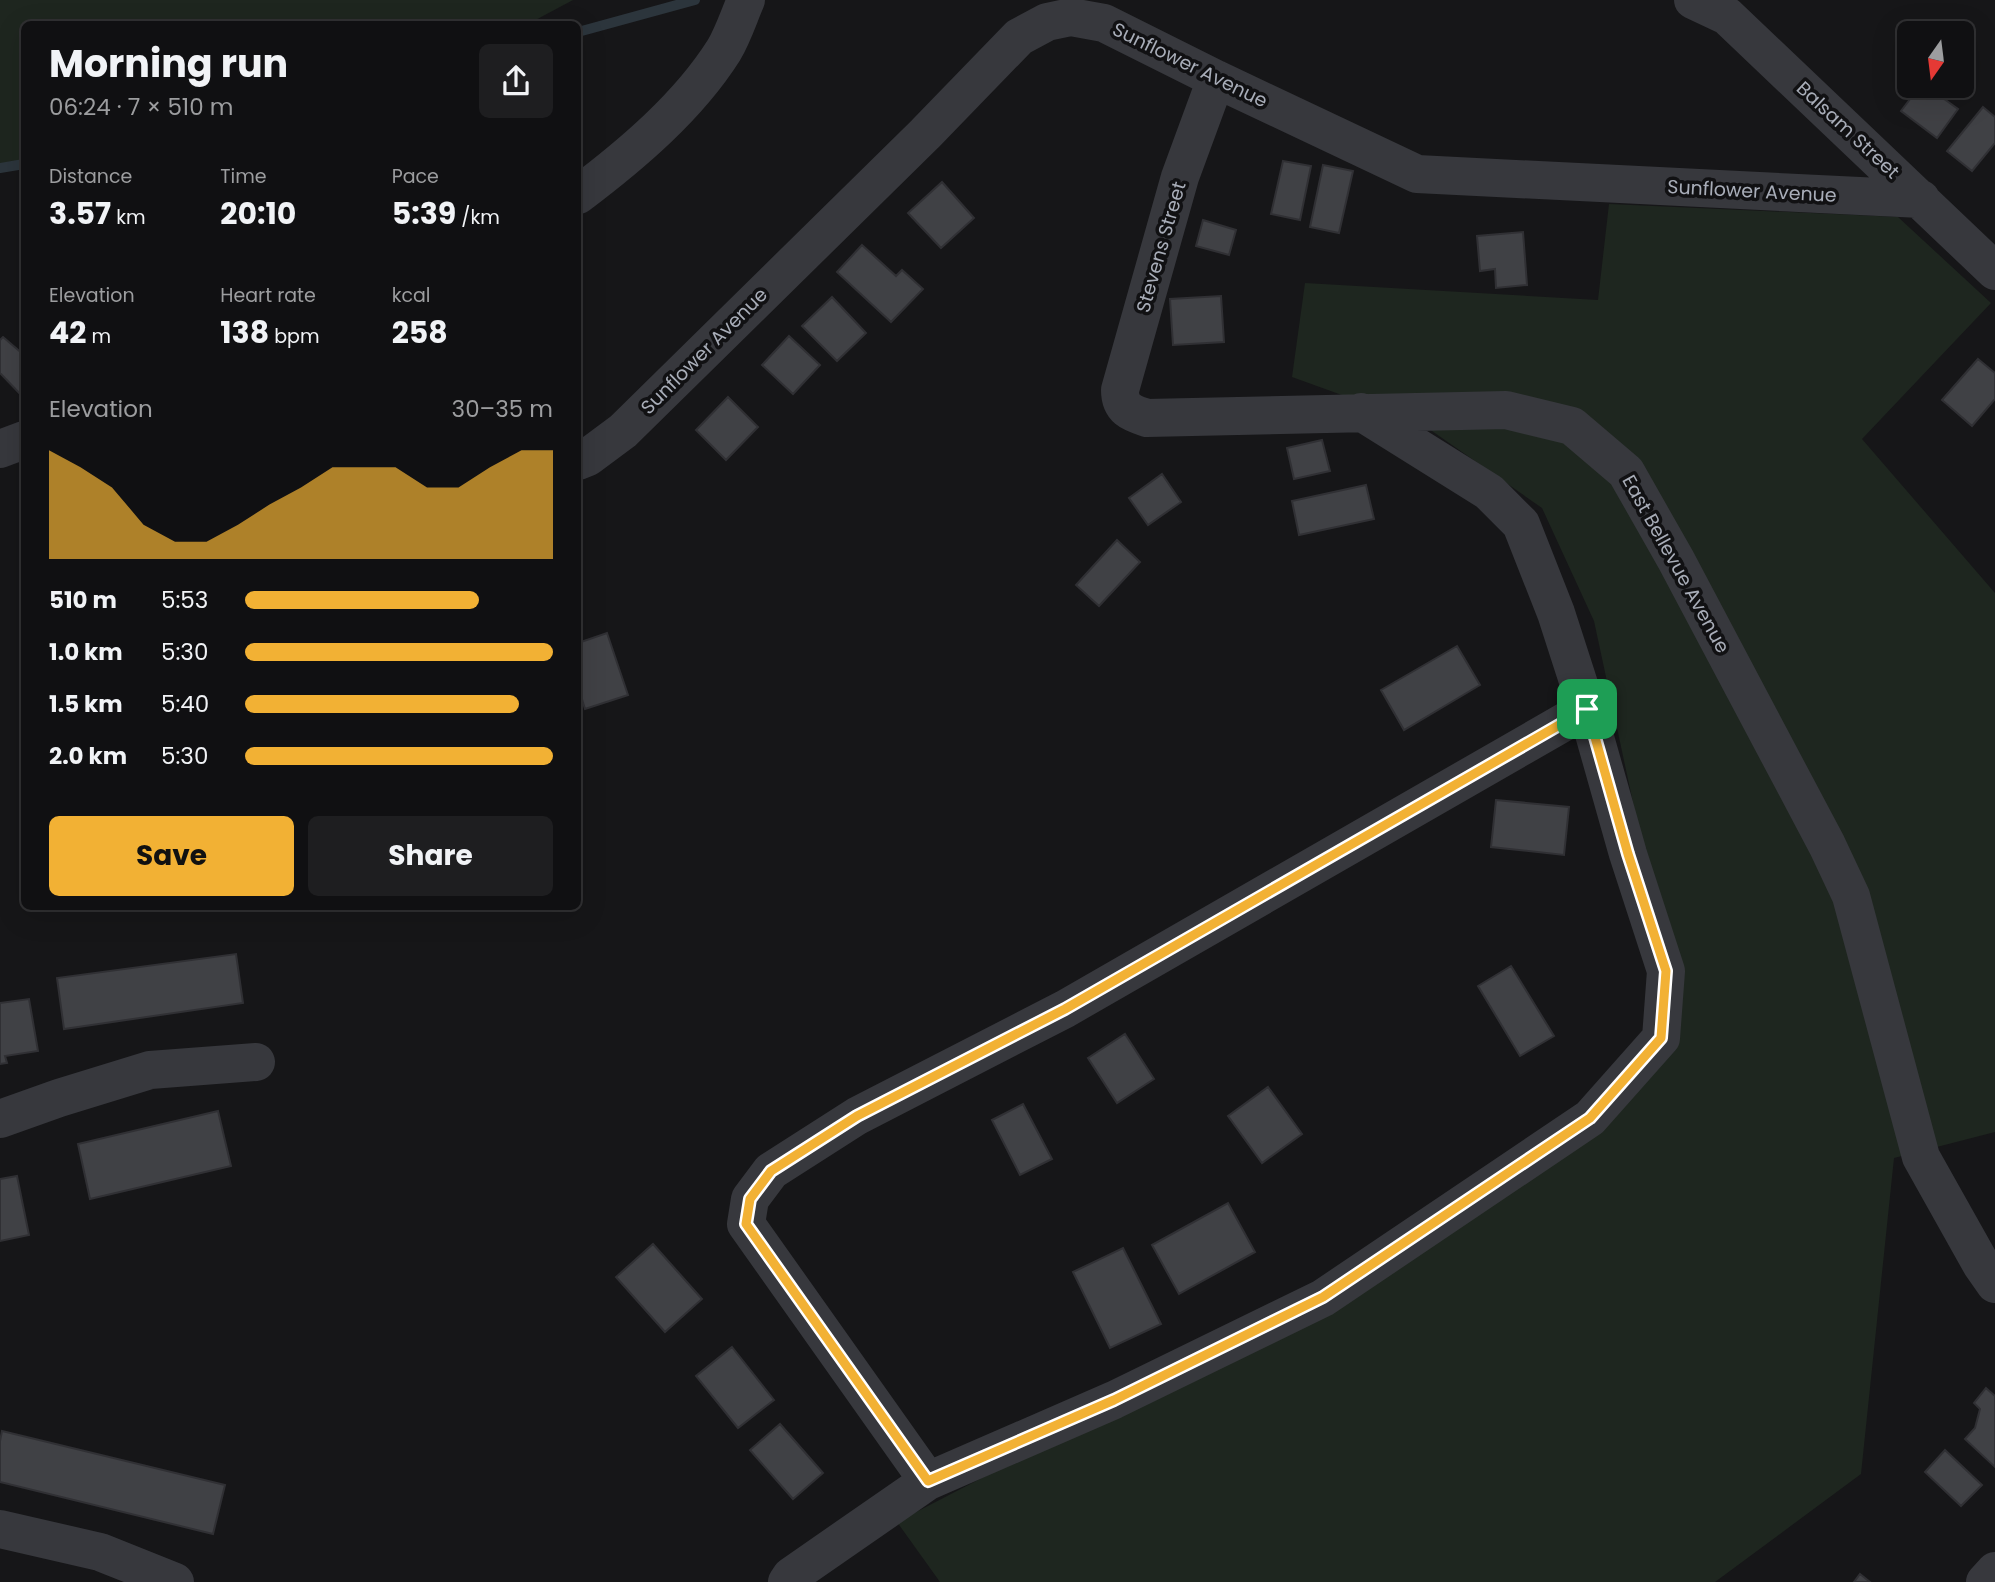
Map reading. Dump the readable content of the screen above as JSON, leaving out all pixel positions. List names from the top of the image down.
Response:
{
  "streets": {
    "street": [
      "Sunflower Avenue",
      "Balsam Street",
      "Stevens Street",
      "East Bellevue Avenue"
    ]
  },
  "crossings": [
    ["Sunflower Avenue", "Balsam Street"],
    ["Sunflower Avenue", "Stevens Street"],
    ["Stevens Street", "East Bellevue Avenue"]
  ],
  "north": "bottom",
  "page": {
    "heading": ["Morning run", "06:24 · 7 × 510 m"],
    "stats": [
      ["Distance", "3.57 km"],
      ["Time", "20:10"],
      ["Pace", "5:39 /km"],
      ["Elevation", "42 m"],
      ["Heart rate", "138 bpm"],
      ["kcal", "258"]
    ],
    "chart": ["Elevation", "30–35 m"],
    "list": [
      {
        "name": "510 m",
        "note": "5:53"
      },
      {
        "name": "1.0 km",
        "note": "5:30"
      },
      {
        "name": "1.5 km",
        "note": "5:40"
      },
      {
        "name": "2.0 km",
        "note": "5:30"
      }
    ],
    "buttons": ["Save", "Share"]
  }
}
